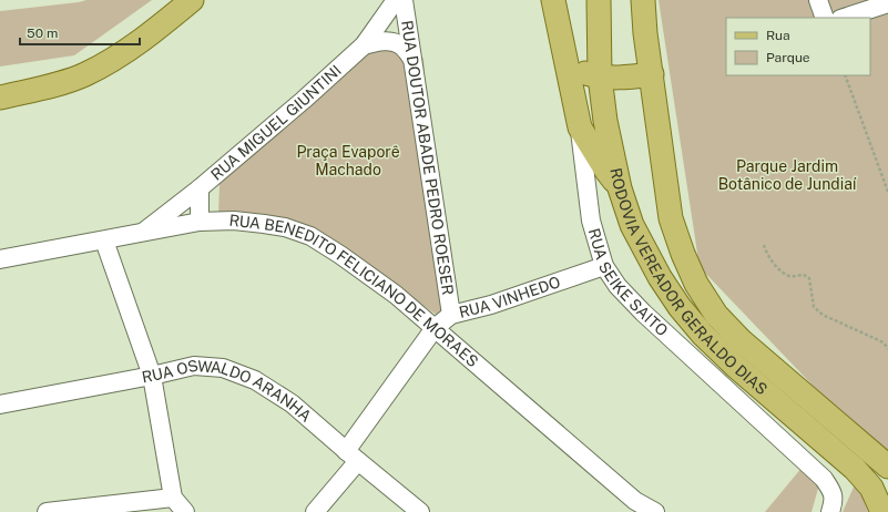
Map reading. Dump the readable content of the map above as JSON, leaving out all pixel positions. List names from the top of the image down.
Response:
{
  "streets": {
    "main road": ["RUA SEIKE SAITO", "RODOVIA VEREADOR GERALDO DIAS"],
    "street": [
      "RUA MIGUEL GIUNTINI",
      "RUA DOUTOR ABADE PEDRO ROESER",
      "RUA BENEDITO FELICIANO DE MORAES",
      "RUA VINHEDO",
      "RUA OSWALDO ARANHA"
    ]
  },
  "crossings": [
    ["RUA MIGUEL GIUNTINI", "RUA BENEDITO FELICIANO DE MORAES"],
    ["RUA DOUTOR ABADE PEDRO ROESER", "RUA VINHEDO"],
    ["RUA SEIKE SAITO", "RUA VINHEDO"],
    ["RUA BENEDITO FELICIANO DE MORAES", "RUA VINHEDO"],
    ["RUA VINHEDO", "RUA OSWALDO ARANHA"]
  ],
  "parks": ["Praça Evaporê Machado", "Parque Jardim Botânico de Jundiaí"],
  "legend": ["Rua", "Parque"],
  "scale_bar": "50 m"
}
